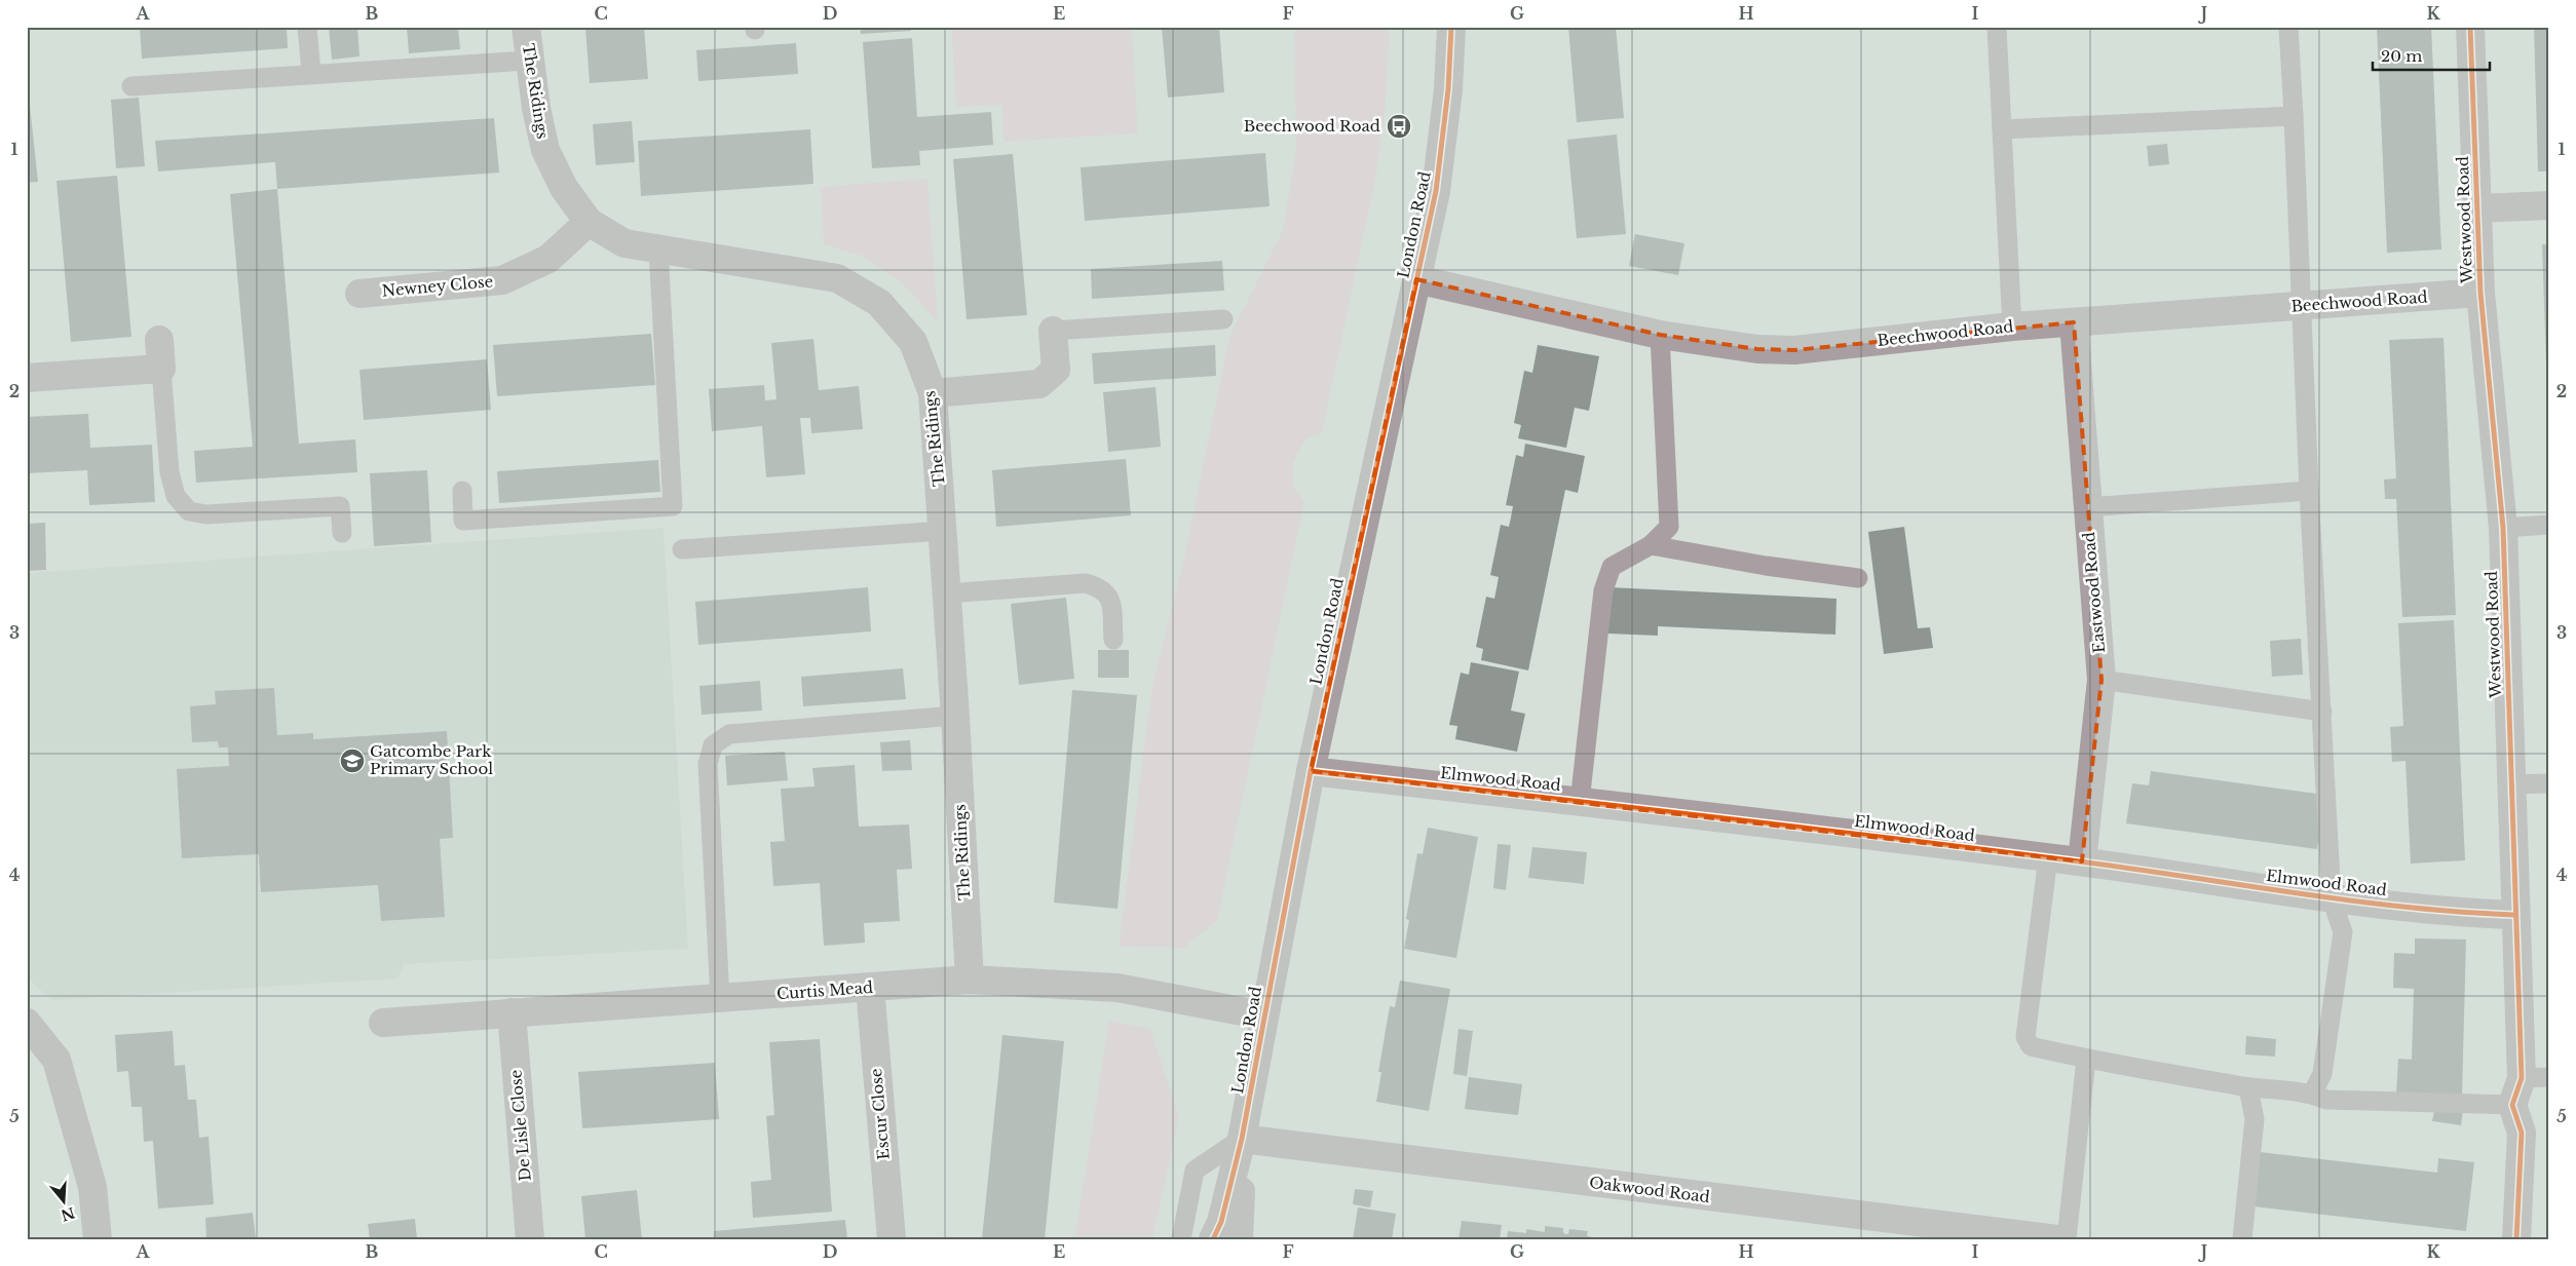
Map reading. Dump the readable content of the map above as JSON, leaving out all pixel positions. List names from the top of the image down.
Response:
{
  "streets": {
    "main road": ["London Road"],
    "street": [
      "The Ridings",
      "Westwood Road",
      "Newney Close",
      "Beechwood Road",
      "Eastwood Road",
      "Elmwood Road",
      "Curtis Mead",
      "Escur Close",
      "De Lisle Close",
      "Oakwood Road"
    ]
  },
  "crossings": [
    ["The Ridings", "Newney Close"],
    ["The Ridings", "Curtis Mead"],
    ["Westwood Road", "Beechwood Road"],
    ["Westwood Road", "Elmwood Road"],
    ["London Road", "Beechwood Road"],
    ["London Road", "Elmwood Road"],
    ["London Road", "Curtis Mead"],
    ["London Road", "Oakwood Road"],
    ["Beechwood Road", "Eastwood Road"],
    ["Eastwood Road", "Elmwood Road"],
    ["Curtis Mead", "Escur Close"],
    ["Curtis Mead", "De Lisle Close"]
  ],
  "places": {
    "bus stop": ["Beechwood Road"],
    "school or university": ["Gatcombe Park Primary School"]
  },
  "scale_bar": "20 m",
  "north": "bottom",
  "grid": {
    "columns": [
      "A",
      "B",
      "C",
      "D",
      "E",
      "F",
      "G",
      "H",
      "I",
      "J",
      "K"
    ],
    "rows": [
      "1",
      "2",
      "3",
      "4",
      "5"
    ]
  }
}
